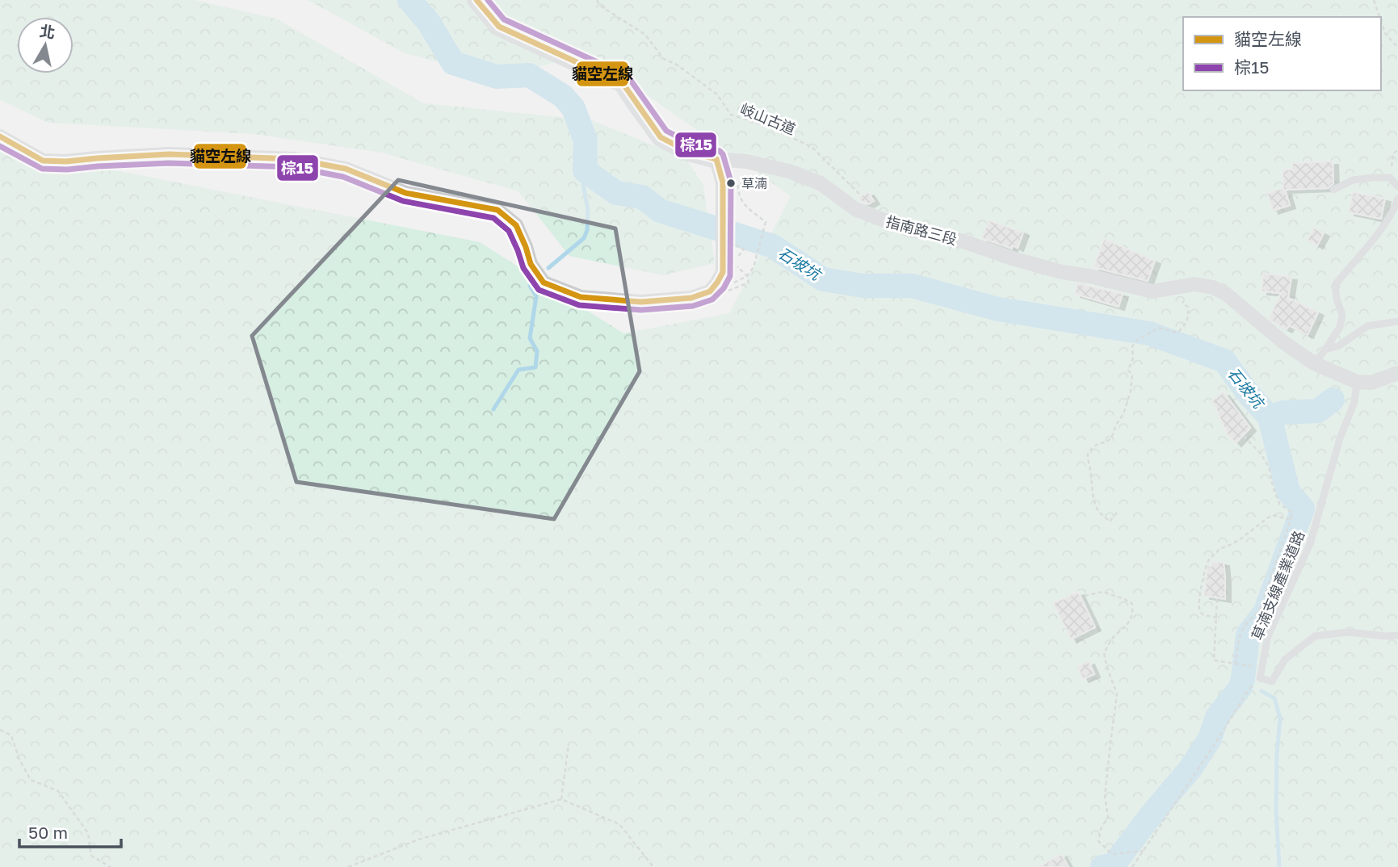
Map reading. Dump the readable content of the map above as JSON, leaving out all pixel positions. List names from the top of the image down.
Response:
{
  "streets": {
    "street": ["指南路三段"],
    "lane": ["草湳支線產業道路"],
    "path": ["岐山古道"]
  },
  "crossings": [
    ["指南路三段", "草湳支線產業道路"]
  ],
  "water": ["石坡坑"],
  "places": ["草湳"],
  "lines": ["transit line 貓空左線", "transit line 棕15"],
  "legend": ["貓空左線", "棕15"],
  "scale_bar": "50 m",
  "north": "top"
}
